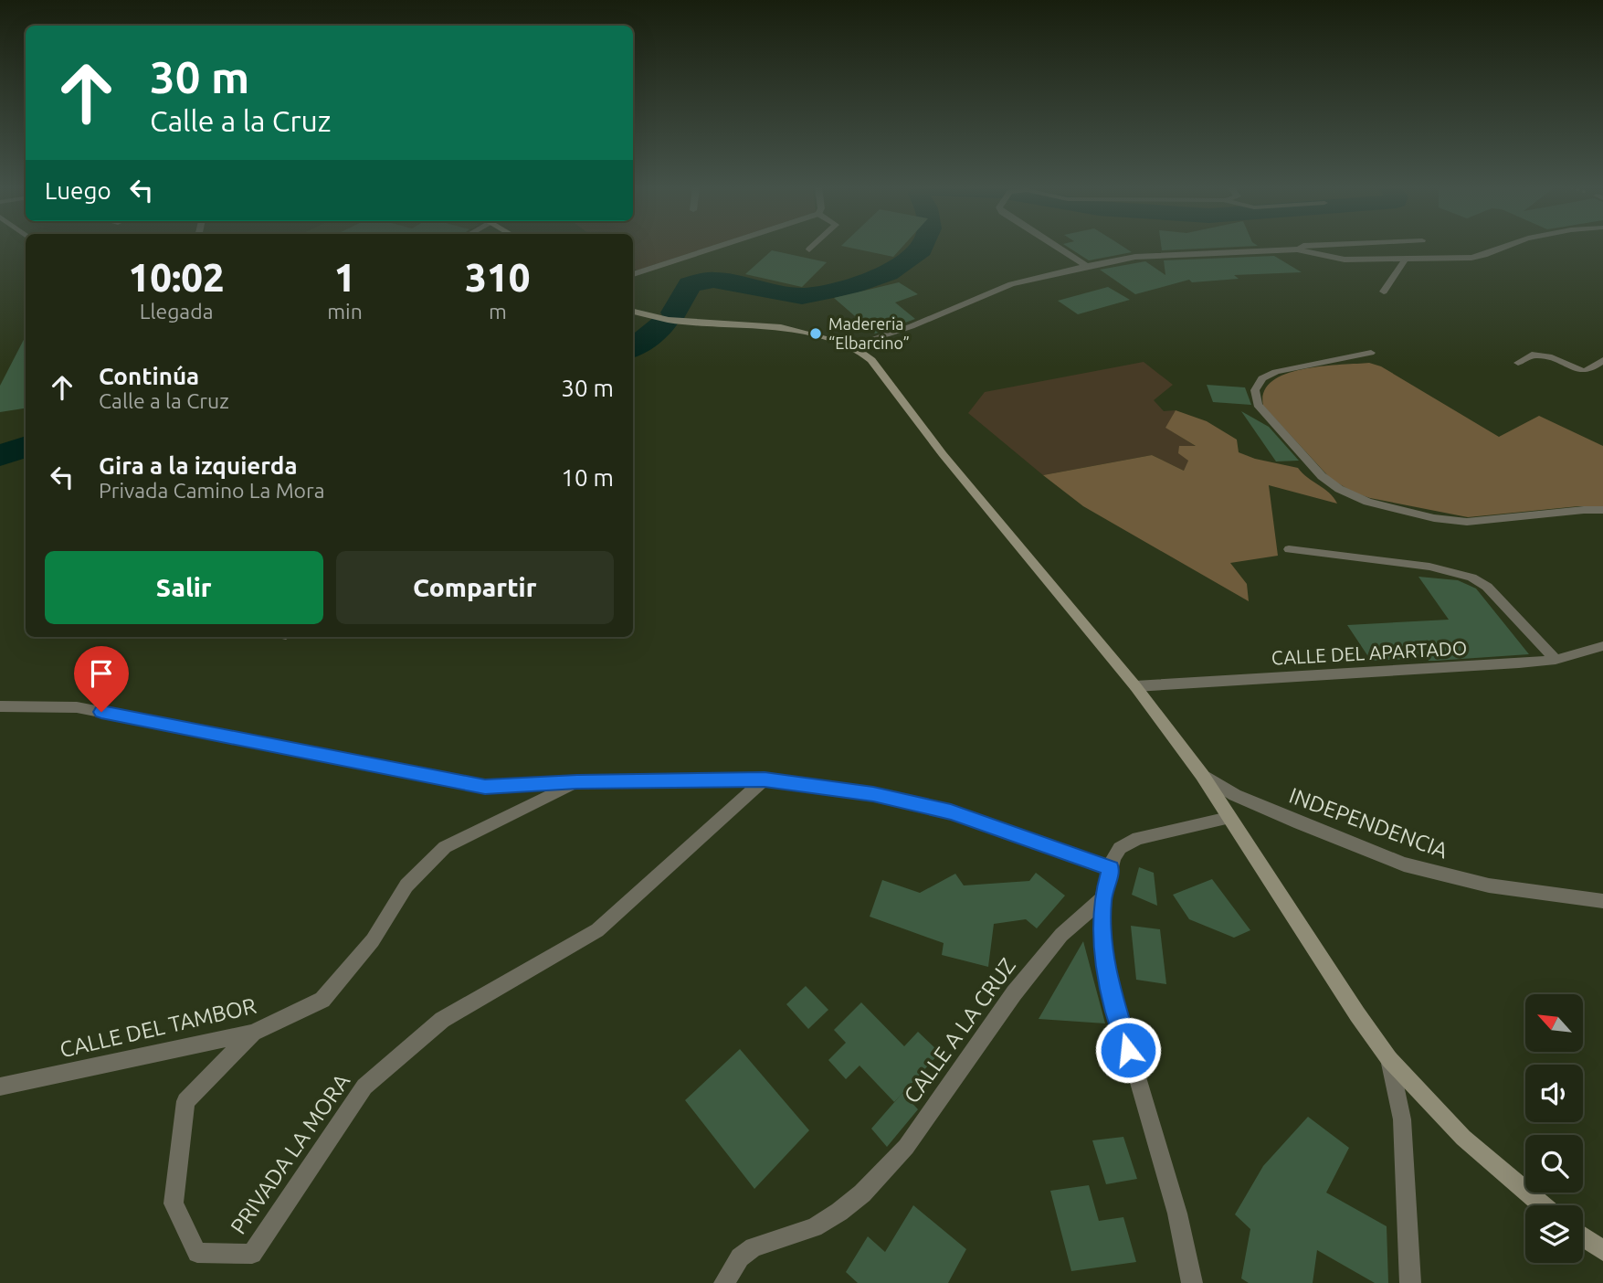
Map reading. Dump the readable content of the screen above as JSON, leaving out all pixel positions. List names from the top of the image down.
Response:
{
  "streets": {
    "street": [
      "CALLE DEL APARTADO",
      "INDEPENDENCIA",
      "CALLE DEL TAMBOR",
      "CALLE A LA CRUZ",
      "PRIVADA LA MORA"
    ]
  },
  "crossings": [
    ["CALLE DEL TAMBOR", "PRIVADA LA MORA"]
  ],
  "places": ["Madereria “Elbarcino”"],
  "north": "top left",
  "page": {
    "turn": ["30 m", "Calle a la Cruz"],
    "then": "Luego",
    "eta": [
      "10:02",
      "Llegada",
      "1",
      "min",
      "310",
      "m"
    ],
    "list": [
      {
        "name": "Continúa",
        "note": "Calle a la Cruz",
        "value": "30 m"
      },
      {
        "name": "Gira a la izquierda",
        "note": "Privada Camino La Mora",
        "value": "10 m"
      }
    ],
    "buttons": ["Salir", "Compartir"]
  }
}
